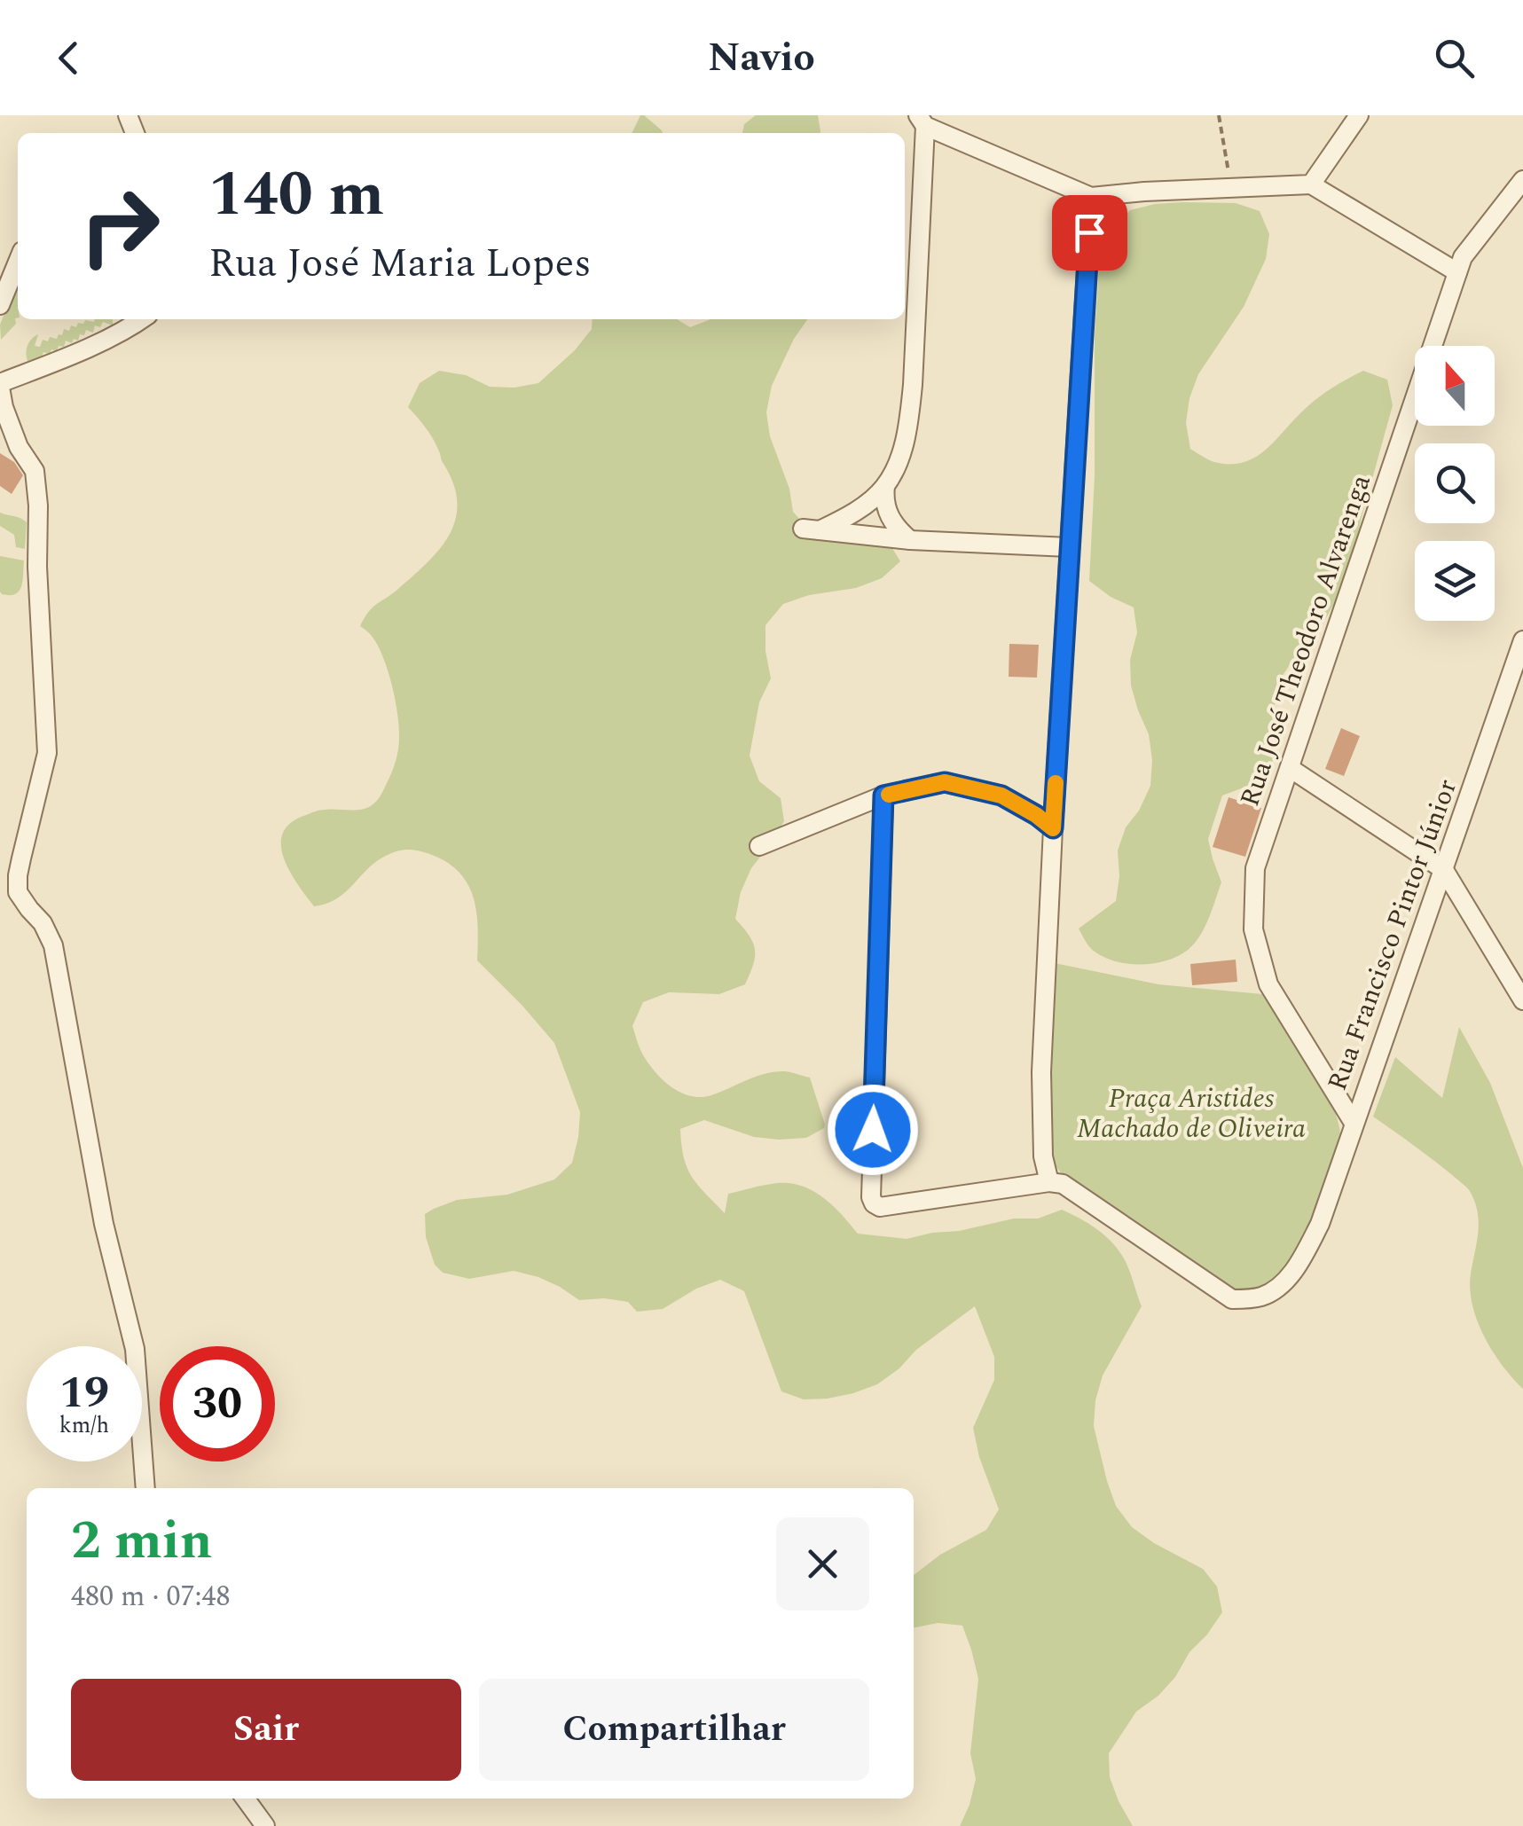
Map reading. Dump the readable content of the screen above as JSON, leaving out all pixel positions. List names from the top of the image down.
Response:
{
  "streets": {
    "street": ["Rua José Theodoro Alvarenga", "Rua Francisco Pintor Júnior"]
  },
  "crossings": [
    ["Rua José Theodoro Alvarenga", "Rua Francisco Pintor Júnior"]
  ],
  "parks": ["Praça Aristides Machado de Oliveira"],
  "north": "top",
  "page": {
    "header": "Navio",
    "turn": ["140 m", "Rua José Maria Lopes"],
    "speed": "19 km/h",
    "limit": "30",
    "heading": ["2 min", "480 m · 07:48"],
    "buttons": ["Sair", "Compartilhar"]
  }
}
